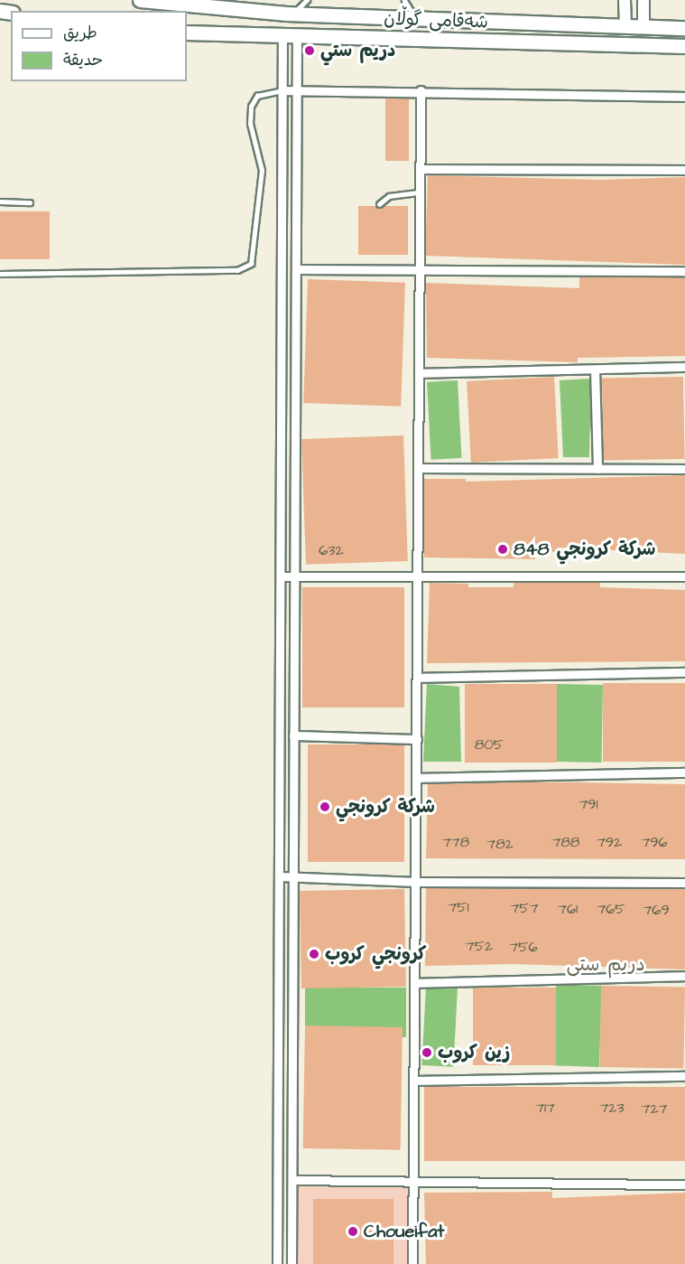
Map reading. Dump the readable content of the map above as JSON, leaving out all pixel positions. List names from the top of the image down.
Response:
{
  "streets": {
    "main road": ["شەقامی گوڵان"]
  },
  "districts": ["دریم ستی"],
  "places": [
    "دريم ستي",
    "شركة كرونجي 848",
    "شركة كرونجي",
    "كرونجي كروب",
    "زين كروب",
    "Choueifat"
  ],
  "house_numbers": [
    "632",
    "805",
    "791",
    "778",
    "788",
    "792",
    "796",
    "782",
    "751",
    "757",
    "761",
    "765",
    "769",
    "752",
    "756",
    "717",
    "723",
    "727"
  ],
  "legend": ["طريق", "حديقة"]
}
